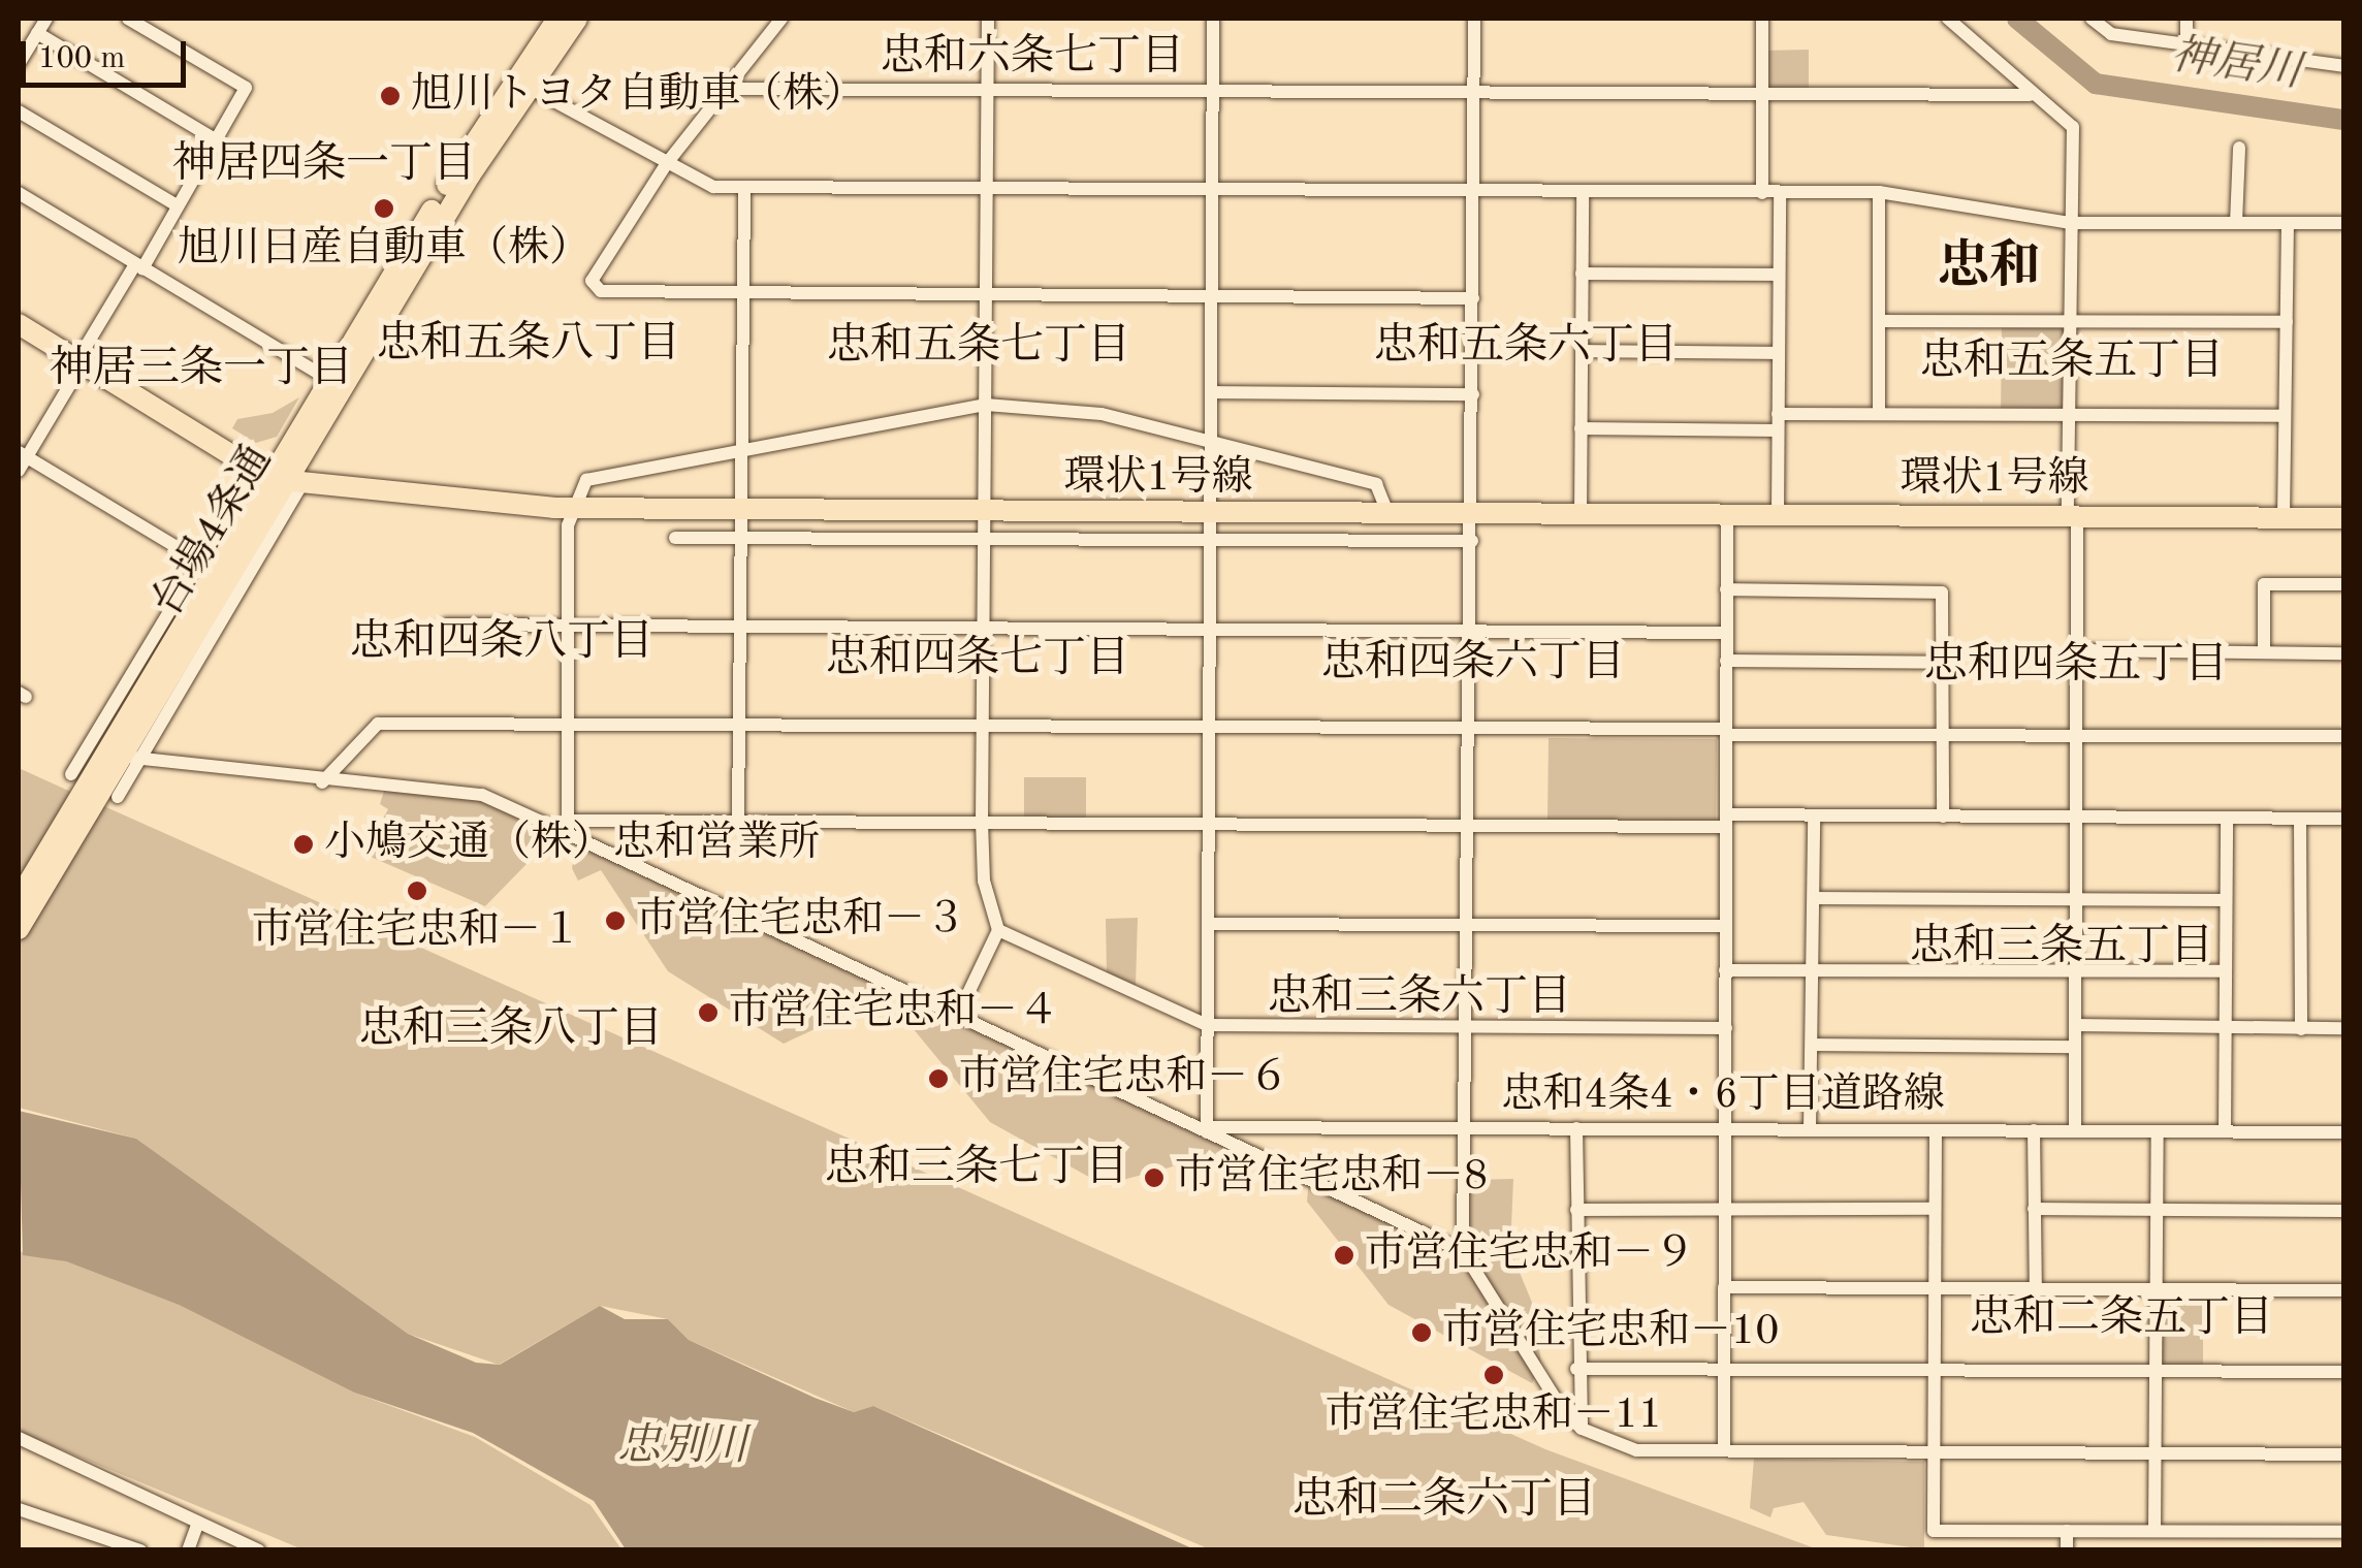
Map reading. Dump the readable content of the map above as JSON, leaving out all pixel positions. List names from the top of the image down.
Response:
{
  "streets": {
    "main road": ["環状1号線", "台場4条通"],
    "street": ["忠和4条4・6丁目道路線"]
  },
  "crossings": [
    ["環状1号線", "台場4条通"],
    ["環状1号線", "忠和4条4・6丁目道路線"]
  ],
  "districts": [
    "忠和六条七丁目",
    "神居四条一丁目",
    "忠和",
    "忠和五条八丁目",
    "忠和五条七丁目",
    "忠和五条六丁目",
    "忠和五条五丁目",
    "神居三条一丁目",
    "忠和四条八丁目",
    "忠和四条七丁目",
    "忠和四条六丁目",
    "忠和四条五丁目",
    "忠和三条五丁目",
    "忠和三条六丁目",
    "忠和三条八丁目",
    "忠和三条七丁目",
    "忠和二条五丁目",
    "忠和二条六丁目"
  ],
  "water": ["神居川", "忠別川"],
  "places": [
    "旭川トヨタ自動車（株）",
    "旭川日産自動車（株）",
    "小鳩交通（株）忠和営業所",
    "市営住宅忠和－１",
    "市営住宅忠和－３",
    "市営住宅忠和－４",
    "市営住宅忠和－６",
    "市営住宅忠和－8",
    "市営住宅忠和－９",
    "市営住宅忠和－10",
    "市営住宅忠和－11"
  ],
  "scale_bar": "100 m"
}
